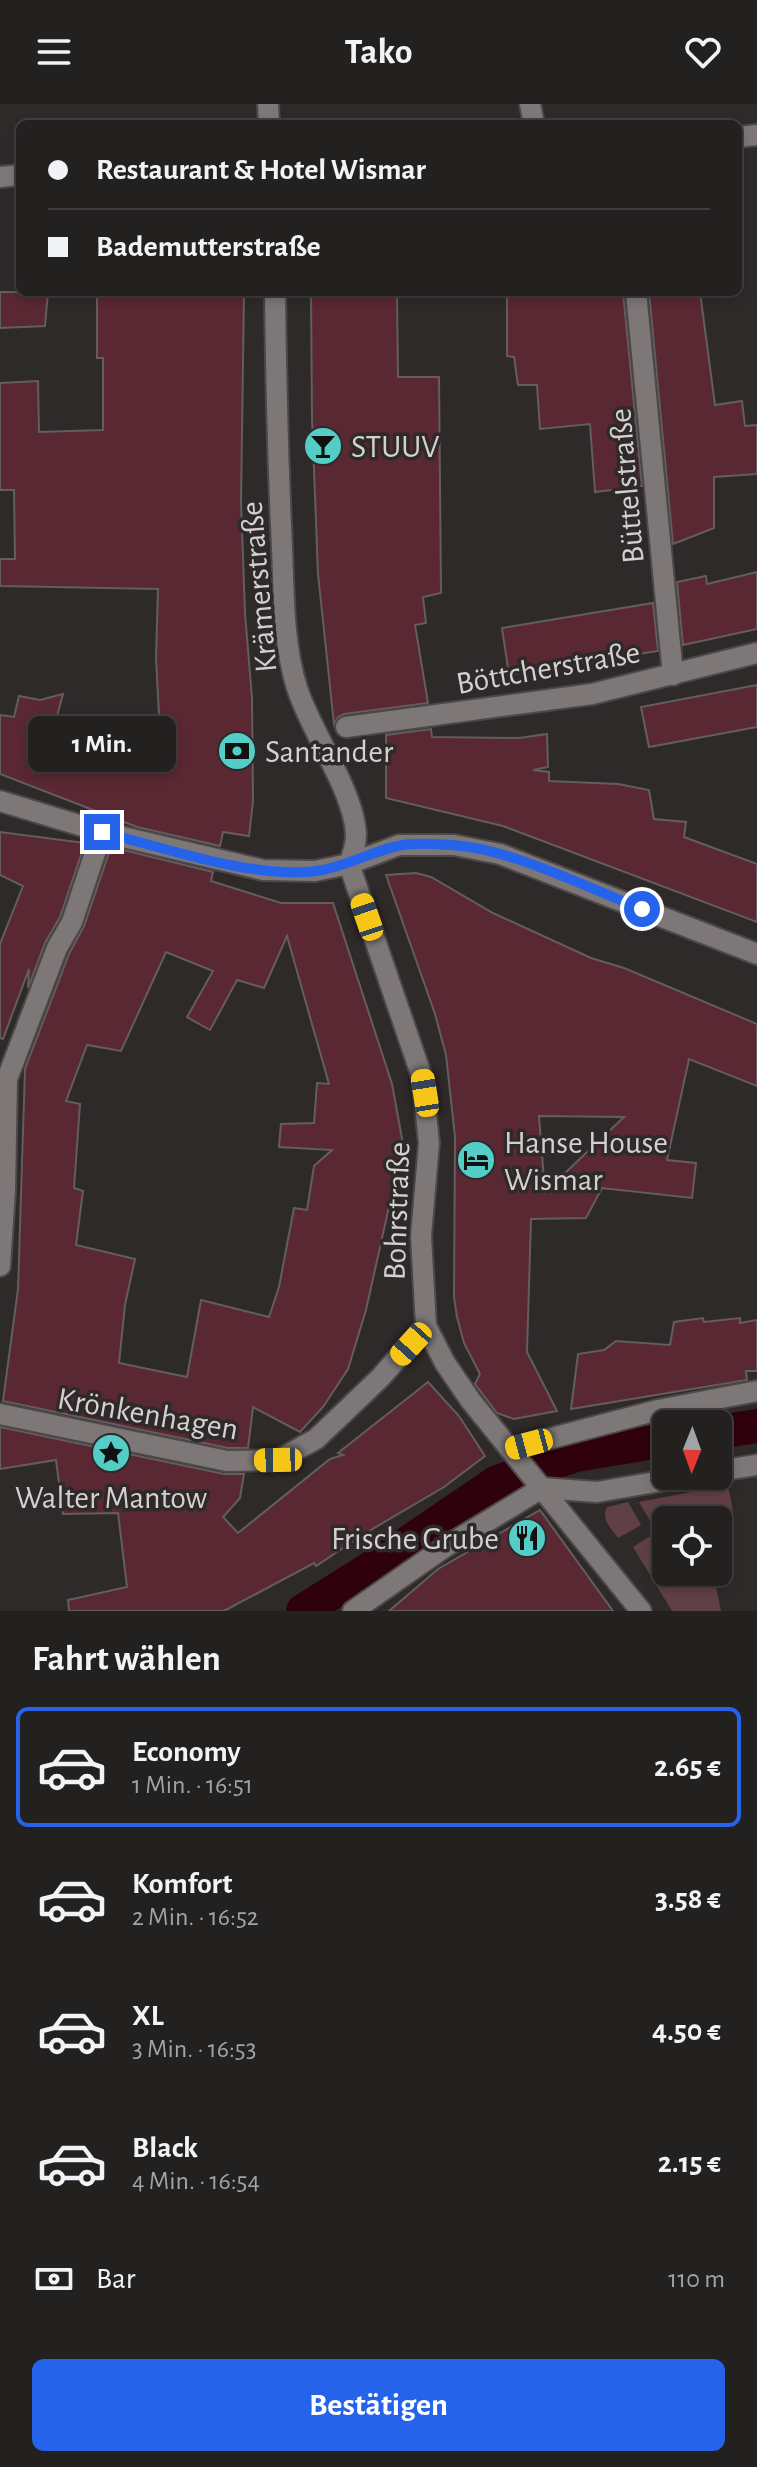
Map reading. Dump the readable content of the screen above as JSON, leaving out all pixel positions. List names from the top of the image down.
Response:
{
  "streets": {
    "street": [
      "Büttelstraße",
      "Krämerstraße",
      "Böttcherstraße",
      "Bohrstraße",
      "Krönkenhagen"
    ]
  },
  "crossings": [
    ["Büttelstraße", "Böttcherstraße"],
    ["Krämerstraße", "Bohrstraße"],
    ["Bohrstraße", "Krönkenhagen"]
  ],
  "places": {
    "bar": ["STUUV"],
    "bank": ["Santander"],
    "hotel": ["Hanse House Wismar"],
    "place": ["Walter Mantow"],
    "restaurant": ["Frische Grube"]
  },
  "north": "bottom",
  "page": {
    "header": "Tako",
    "banner": ["Restaurant & Hotel Wismar", "Bademutterstraße"],
    "bubble": "1 Min.",
    "heading": "Fahrt wählen",
    "list": [
      {
        "name": "Economy",
        "note": "1 Min. · 16:51",
        "value": "2.65 €"
      },
      {
        "name": "Komfort",
        "note": "2 Min. · 16:52",
        "value": "3.58 €"
      },
      {
        "name": "XL",
        "note": "3 Min. · 16:53",
        "value": "4.50 €"
      },
      {
        "name": "Black",
        "note": "4 Min. · 16:54",
        "value": "2.15 €"
      }
    ],
    "pay": ["Bar", "110 m"],
    "buttons": "Bestätigen"
  }
}
